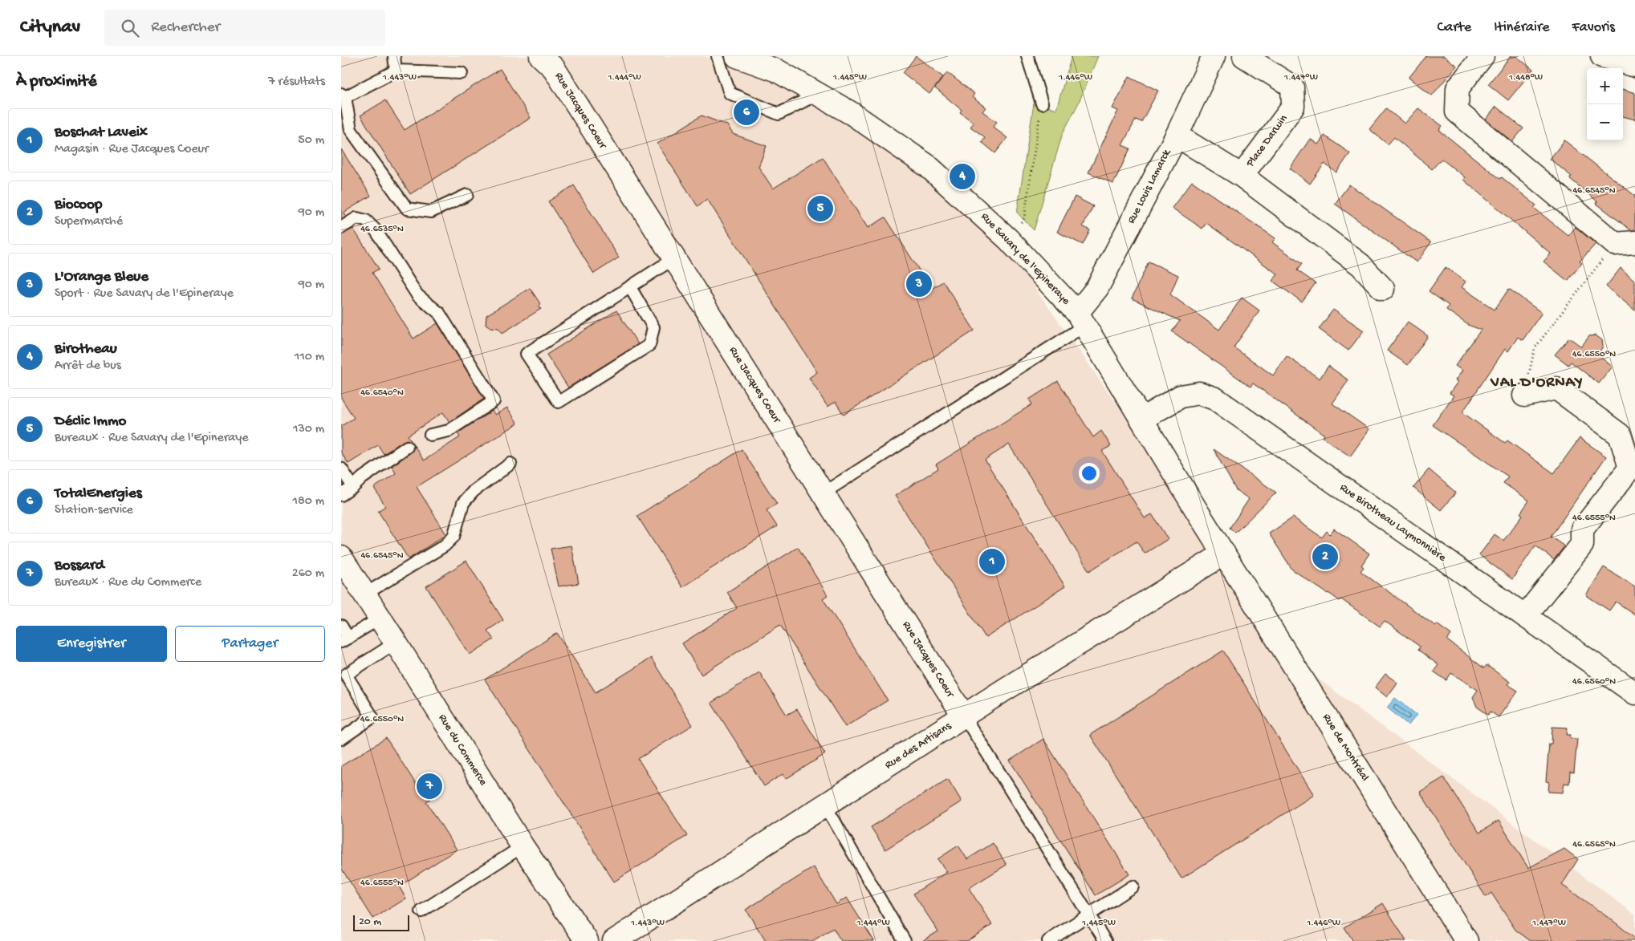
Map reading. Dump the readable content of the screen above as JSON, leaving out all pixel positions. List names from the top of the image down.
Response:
{
  "streets": {
    "street": [
      "Rue Jacques Coeur",
      "Place Darwin",
      "Rue Louis Lamarck",
      "Rue Savary de l'Epineraye",
      "Rue Birotheau Laymonnière",
      "Rue des Artisans",
      "Rue de Montréal",
      "Rue du Commerce"
    ]
  },
  "crossings": [
    ["Rue Jacques Coeur", "Rue des Artisans"],
    ["Place Darwin", "Rue Louis Lamarck"],
    ["Rue Louis Lamarck", "Rue Savary de l'Epineraye"],
    ["Rue Savary de l'Epineraye", "Rue Birotheau Laymonnière"],
    ["Rue Savary de l'Epineraye", "Rue des Artisans"],
    ["Rue Savary de l'Epineraye", "Rue de Montréal"],
    ["Rue des Artisans", "Rue de Montréal"]
  ],
  "districts": ["VAL D'ORNAY"],
  "scale_bar": "20 m",
  "page": {
    "header": "Citynav",
    "search": "Rechercher",
    "nav": ["Carte", "Itinéraire", "Favoris"],
    "heading": ["À proximité", "7 résultats"],
    "map_buttons": ["+", "−"],
    "pins": [
      "6",
      "4",
      "5",
      "3",
      "2",
      "1",
      "7"
    ],
    "list": [
      {
        "mark": "1",
        "name": "Boschat Laveix",
        "note": "Magasin · Rue Jacques Coeur",
        "value": "50 m"
      },
      {
        "mark": "2",
        "name": "Biocoop",
        "note": "Supermarché",
        "value": "90 m"
      },
      {
        "mark": "3",
        "name": "L'Orange Bleue",
        "note": "Sport · Rue Savary de l'Epineraye",
        "value": "90 m"
      },
      {
        "mark": "4",
        "name": "Birotheau",
        "note": "Arrêt de bus",
        "value": "110 m"
      },
      {
        "mark": "5",
        "name": "Déclic Immo",
        "note": "Bureaux · Rue Savary de l'Epineraye",
        "value": "130 m"
      },
      {
        "mark": "6",
        "name": "TotalEnergies",
        "note": "Station-service",
        "value": "180 m"
      },
      {
        "mark": "7",
        "name": "Bossard",
        "note": "Bureaux · Rue du Commerce",
        "value": "260 m"
      }
    ],
    "buttons": ["Enregistrer", "Partager"],
    "scale": "20 m"
  },
  "coordinates": [
    "1.443°W",
    "1.444°W",
    "1.445°W",
    "1.446°W",
    "1.447°W",
    "1.448°W",
    "46.6545°N",
    "46.6535°N",
    "46.6550°N",
    "46.6540°N",
    "46.6555°N",
    "46.6560°N",
    "46.6565°N"
  ]
}
